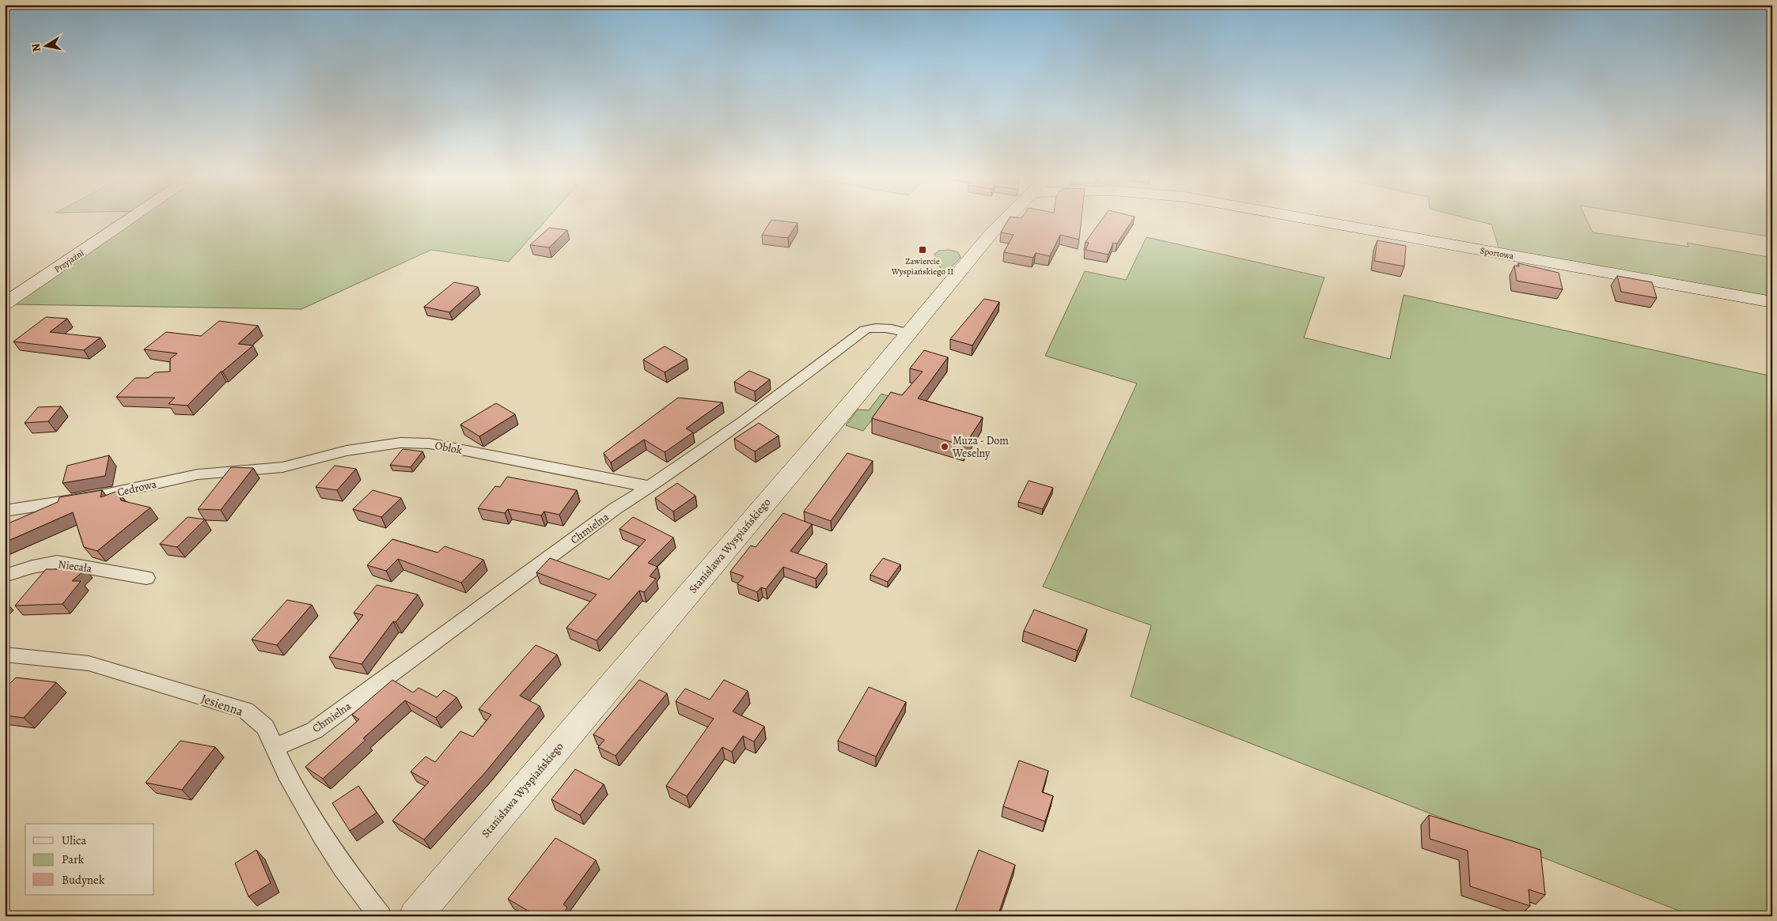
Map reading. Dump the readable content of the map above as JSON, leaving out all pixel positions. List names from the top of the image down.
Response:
{
  "streets": {
    "street": [
      "Sportowa",
      "Przyjaźni",
      "Obłok",
      "Cedrowa",
      "Chmielna",
      "Stanisława Wyspiańskiego",
      "Niecała",
      "Jesienna"
    ]
  },
  "crossings": [
    ["Obłok", "Cedrowa"],
    ["Obłok", "Chmielna"],
    ["Chmielna", "Stanisława Wyspiańskiego"],
    ["Chmielna", "Jesienna"]
  ],
  "places": {
    "transit": ["Zawiercie Wyspiańskiego II"],
    "other": ["Muza - Dom Weselny"]
  },
  "legend": ["Ulica", "Park", "Budynek"],
  "north": "left"
}
